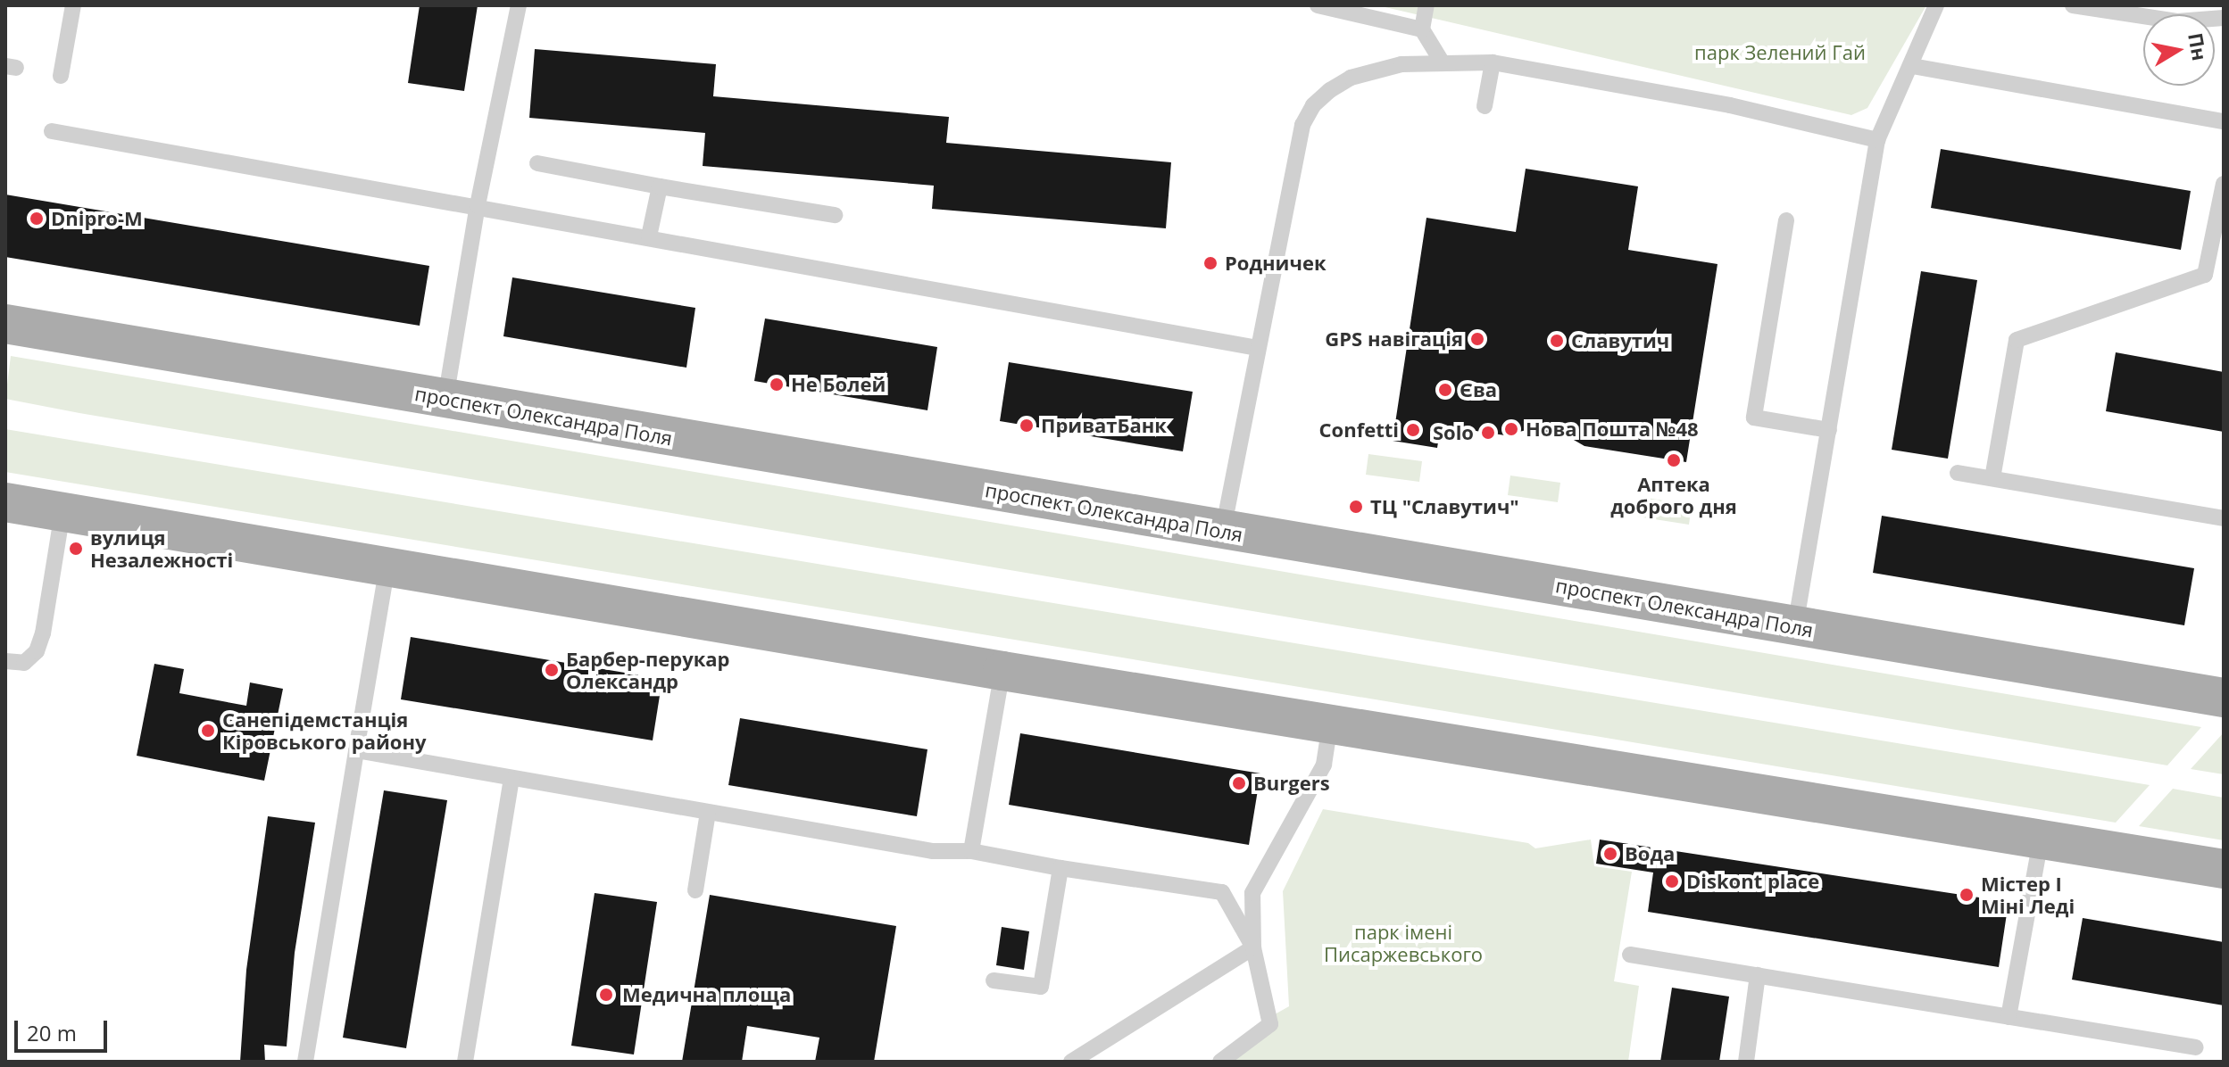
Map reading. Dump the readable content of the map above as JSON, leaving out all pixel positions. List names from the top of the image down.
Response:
{
  "streets": {
    "main road": ["проспект Олександра Поля"]
  },
  "parks": ["парк Зелений Гай", "парк імені Писаржевського"],
  "places": [
    "Dnipro-M",
    "Родничек",
    "GPS навігація",
    "Славутич",
    "Не Болей",
    "Єва",
    "ПриватБанк",
    "Нова Пошта №48",
    "Confetti",
    "Solo",
    "Аптека доброго дня",
    "ТЦ \"Славутич\"",
    "вулиця Незалежності",
    "Барбер-перукар Олександр",
    "Санепідемстанція Кіровського району",
    "Burgers",
    "Вода",
    "Diskont place",
    "Містер І Міні Леді",
    "Медична площа"
  ],
  "scale_bar": "20 m",
  "north": "right"
}
